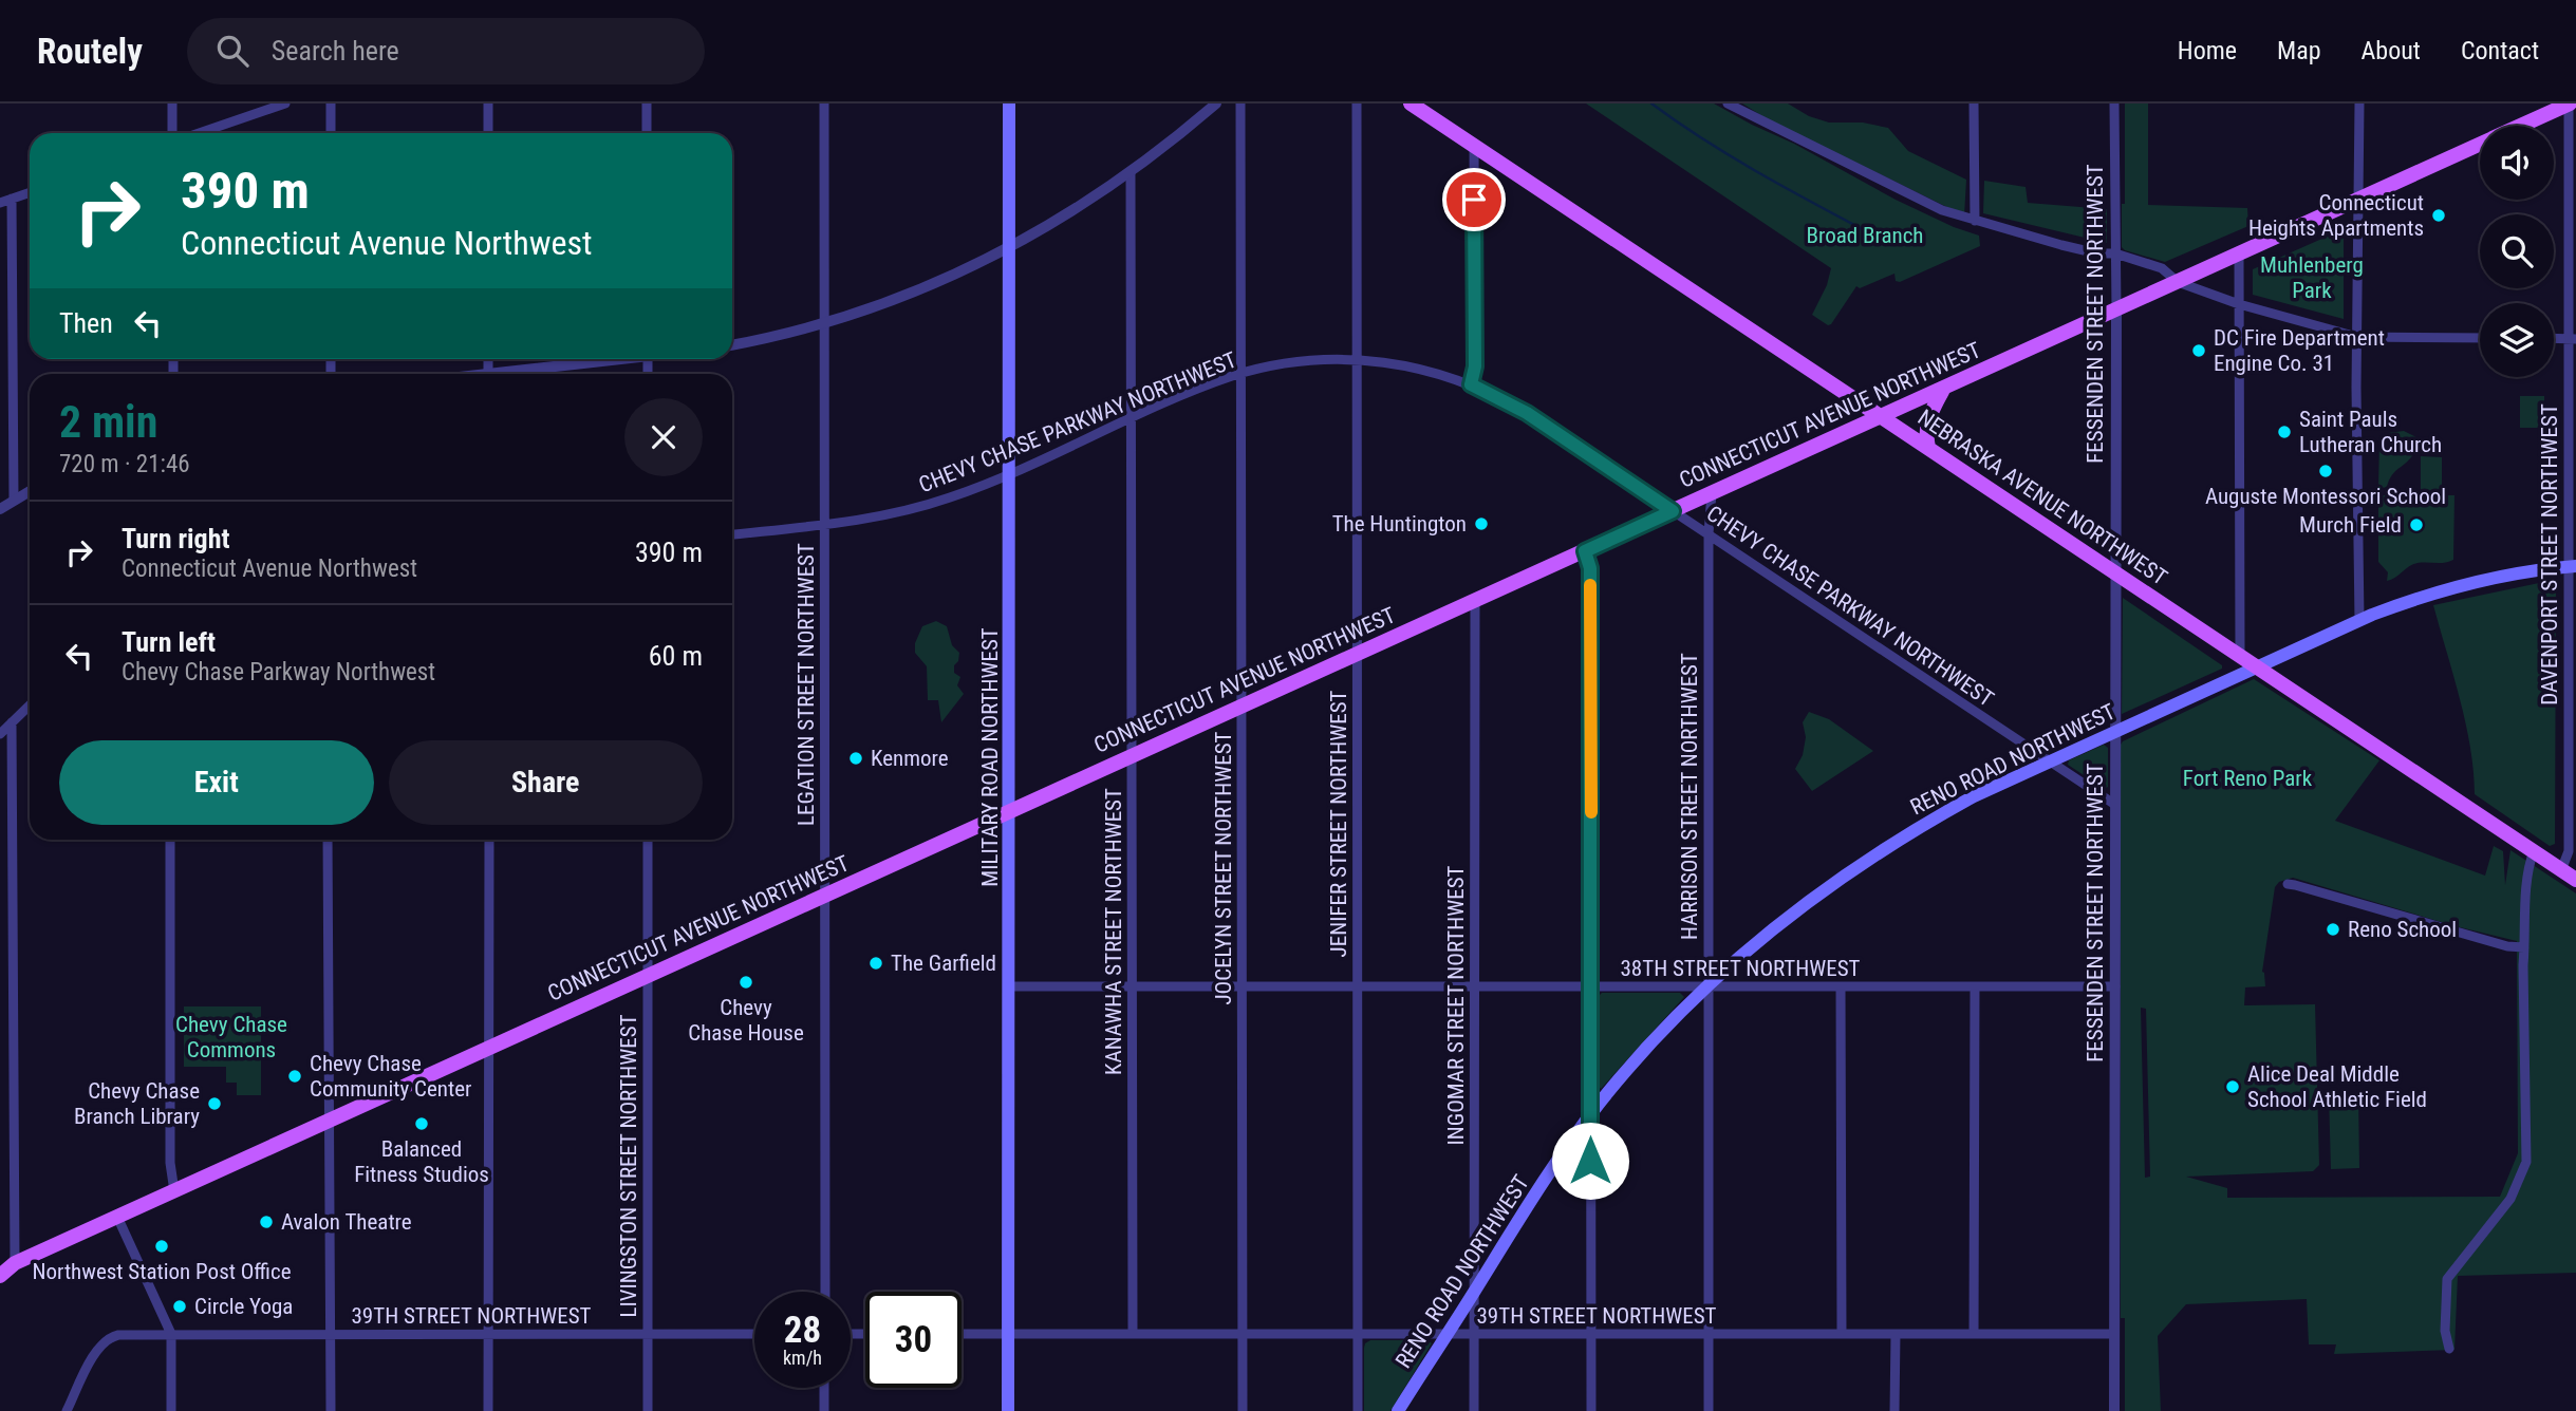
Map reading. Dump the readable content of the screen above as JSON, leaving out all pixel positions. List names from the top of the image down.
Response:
{
  "streets": {
    "main road": [
      "CONNECTICUT AVENUE NORTHWEST",
      "NEBRASKA AVENUE NORTHWEST",
      "MILITARY ROAD NORTHWEST",
      "RENO ROAD NORTHWEST"
    ],
    "street": [
      "FESSENDEN STREET NORTHWEST",
      "CHEVY CHASE PARKWAY NORTHWEST",
      "DAVENPORT STREET NORTHWEST",
      "LEGATION STREET NORTHWEST",
      "HARRISON STREET NORTHWEST",
      "JENIFER STREET NORTHWEST",
      "JOCELYN STREET NORTHWEST",
      "KANAWHA STREET NORTHWEST",
      "38TH STREET NORTHWEST",
      "INGOMAR STREET NORTHWEST",
      "LIVINGSTON STREET NORTHWEST",
      "39TH STREET NORTHWEST"
    ]
  },
  "crossings": [
    ["FESSENDEN STREET NORTHWEST", "CONNECTICUT AVENUE NORTHWEST"],
    ["FESSENDEN STREET NORTHWEST", "CHEVY CHASE PARKWAY NORTHWEST"],
    ["FESSENDEN STREET NORTHWEST", "NEBRASKA AVENUE NORTHWEST"],
    ["FESSENDEN STREET NORTHWEST", "RENO ROAD NORTHWEST"],
    ["FESSENDEN STREET NORTHWEST", "38TH STREET NORTHWEST"],
    ["FESSENDEN STREET NORTHWEST", "39TH STREET NORTHWEST"],
    ["CONNECTICUT AVENUE NORTHWEST", "CHEVY CHASE PARKWAY NORTHWEST"],
    ["CONNECTICUT AVENUE NORTHWEST", "NEBRASKA AVENUE NORTHWEST"],
    ["CONNECTICUT AVENUE NORTHWEST", "DAVENPORT STREET NORTHWEST"],
    ["CONNECTICUT AVENUE NORTHWEST", "LEGATION STREET NORTHWEST"],
    ["CONNECTICUT AVENUE NORTHWEST", "MILITARY ROAD NORTHWEST"],
    ["CONNECTICUT AVENUE NORTHWEST", "HARRISON STREET NORTHWEST"],
    ["CONNECTICUT AVENUE NORTHWEST", "JENIFER STREET NORTHWEST"],
    ["CONNECTICUT AVENUE NORTHWEST", "JOCELYN STREET NORTHWEST"],
    ["CONNECTICUT AVENUE NORTHWEST", "KANAWHA STREET NORTHWEST"],
    ["CONNECTICUT AVENUE NORTHWEST", "INGOMAR STREET NORTHWEST"],
    ["CONNECTICUT AVENUE NORTHWEST", "LIVINGSTON STREET NORTHWEST"],
    ["CHEVY CHASE PARKWAY NORTHWEST", "LEGATION STREET NORTHWEST"],
    ["CHEVY CHASE PARKWAY NORTHWEST", "MILITARY ROAD NORTHWEST"],
    ["CHEVY CHASE PARKWAY NORTHWEST", "RENO ROAD NORTHWEST"],
    ["CHEVY CHASE PARKWAY NORTHWEST", "HARRISON STREET NORTHWEST"],
    ["CHEVY CHASE PARKWAY NORTHWEST", "JENIFER STREET NORTHWEST"],
    ["CHEVY CHASE PARKWAY NORTHWEST", "JOCELYN STREET NORTHWEST"],
    ["CHEVY CHASE PARKWAY NORTHWEST", "KANAWHA STREET NORTHWEST"],
    ["NEBRASKA AVENUE NORTHWEST", "DAVENPORT STREET NORTHWEST"],
    ["NEBRASKA AVENUE NORTHWEST", "RENO ROAD NORTHWEST"],
    ["DAVENPORT STREET NORTHWEST", "RENO ROAD NORTHWEST"],
    ["MILITARY ROAD NORTHWEST", "38TH STREET NORTHWEST"],
    ["MILITARY ROAD NORTHWEST", "39TH STREET NORTHWEST"],
    ["RENO ROAD NORTHWEST", "HARRISON STREET NORTHWEST"],
    ["RENO ROAD NORTHWEST", "38TH STREET NORTHWEST"],
    ["RENO ROAD NORTHWEST", "INGOMAR STREET NORTHWEST"],
    ["RENO ROAD NORTHWEST", "39TH STREET NORTHWEST"],
    ["HARRISON STREET NORTHWEST", "38TH STREET NORTHWEST"],
    ["HARRISON STREET NORTHWEST", "39TH STREET NORTHWEST"],
    ["JENIFER STREET NORTHWEST", "38TH STREET NORTHWEST"],
    ["JENIFER STREET NORTHWEST", "39TH STREET NORTHWEST"],
    ["JOCELYN STREET NORTHWEST", "38TH STREET NORTHWEST"],
    ["JOCELYN STREET NORTHWEST", "39TH STREET NORTHWEST"],
    ["KANAWHA STREET NORTHWEST", "38TH STREET NORTHWEST"],
    ["KANAWHA STREET NORTHWEST", "39TH STREET NORTHWEST"],
    ["38TH STREET NORTHWEST", "INGOMAR STREET NORTHWEST"],
    ["INGOMAR STREET NORTHWEST", "39TH STREET NORTHWEST"],
    ["LIVINGSTON STREET NORTHWEST", "39TH STREET NORTHWEST"]
  ],
  "parks": [
    "Broad Branch",
    "Muhlenberg Park",
    "Fort Reno Park",
    "Chevy Chase Commons"
  ],
  "places": [
    "Connecticut Heights Apartments",
    "DC Fire Department Engine Co. 31",
    "Saint Pauls Lutheran Church",
    "Auguste Montessori School",
    "The Huntington",
    "Murch Field",
    "Kenmore",
    "Reno School",
    "The Garfield",
    "Chevy Chase House",
    "Chevy Chase Community Center",
    "Alice Deal Middle School Athletic Field",
    "Chevy Chase Branch Library",
    "Balanced Fitness Studios",
    "Avalon Theatre",
    "Northwest Station Post Office",
    "Circle Yoga"
  ],
  "page": {
    "header": "Routely",
    "search": "Search here",
    "nav": [
      "Home",
      "Map",
      "About",
      "Contact"
    ],
    "turn": ["390 m", "Connecticut Avenue Northwest"],
    "then": "Then",
    "heading": ["2 min", "720 m · 21:46"],
    "list": [
      {
        "name": "Turn right",
        "note": "Connecticut Avenue Northwest",
        "value": "390 m"
      },
      {
        "name": "Turn left",
        "note": "Chevy Chase Parkway Northwest",
        "value": "60 m"
      }
    ],
    "buttons": ["Exit", "Share"],
    "speed": "28 km/h",
    "limit": "30"
  }
}
